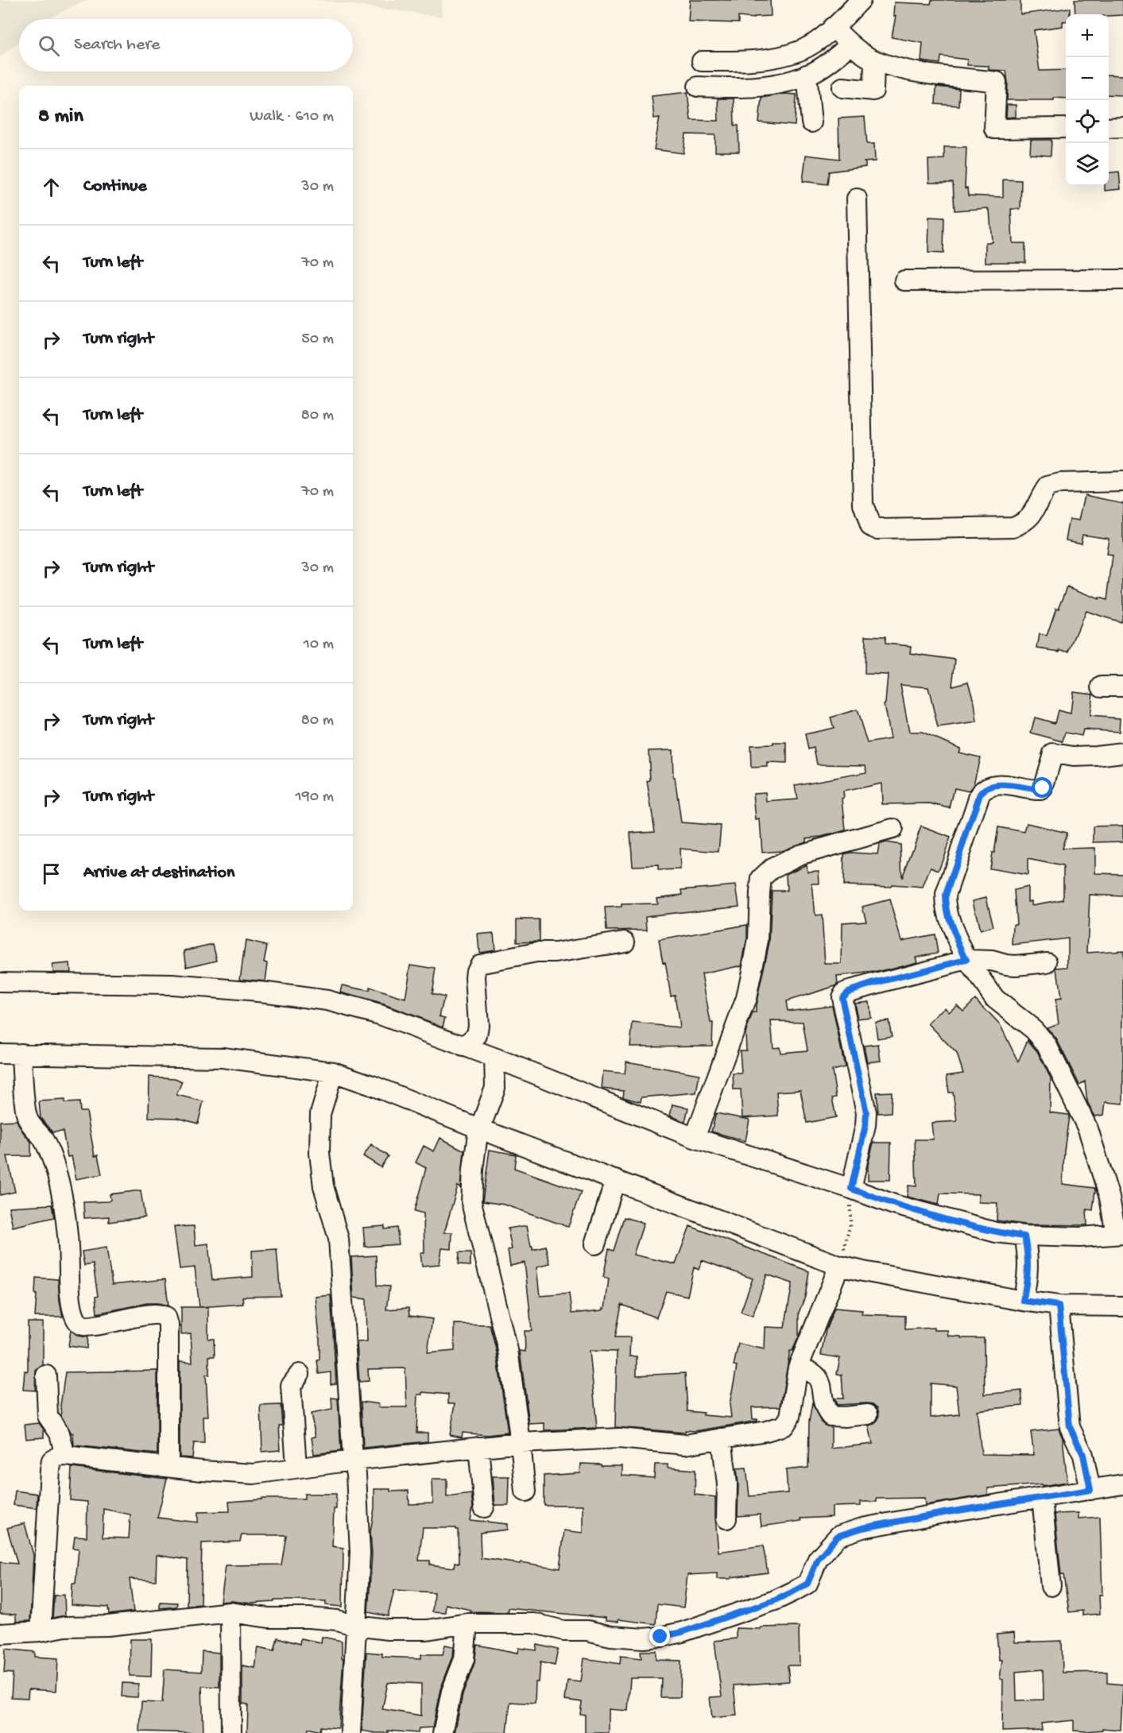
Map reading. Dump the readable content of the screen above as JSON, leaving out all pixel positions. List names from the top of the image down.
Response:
{
  "page": {
    "map_buttons": ["+", "−"],
    "search": "Search here",
    "heading": ["8 min", "Walk · 610 m"],
    "list": [
      ["Continue", "30 m"],
      ["Turn left", "70 m"],
      ["Turn right", "50 m"],
      ["Turn left", "80 m"],
      ["Turn left", "70 m"],
      ["Turn right", "30 m"],
      ["Turn left", "10 m"],
      ["Turn right", "80 m"],
      ["Turn right", "190 m"],
      "Arrive at destination"
    ]
  }
}
